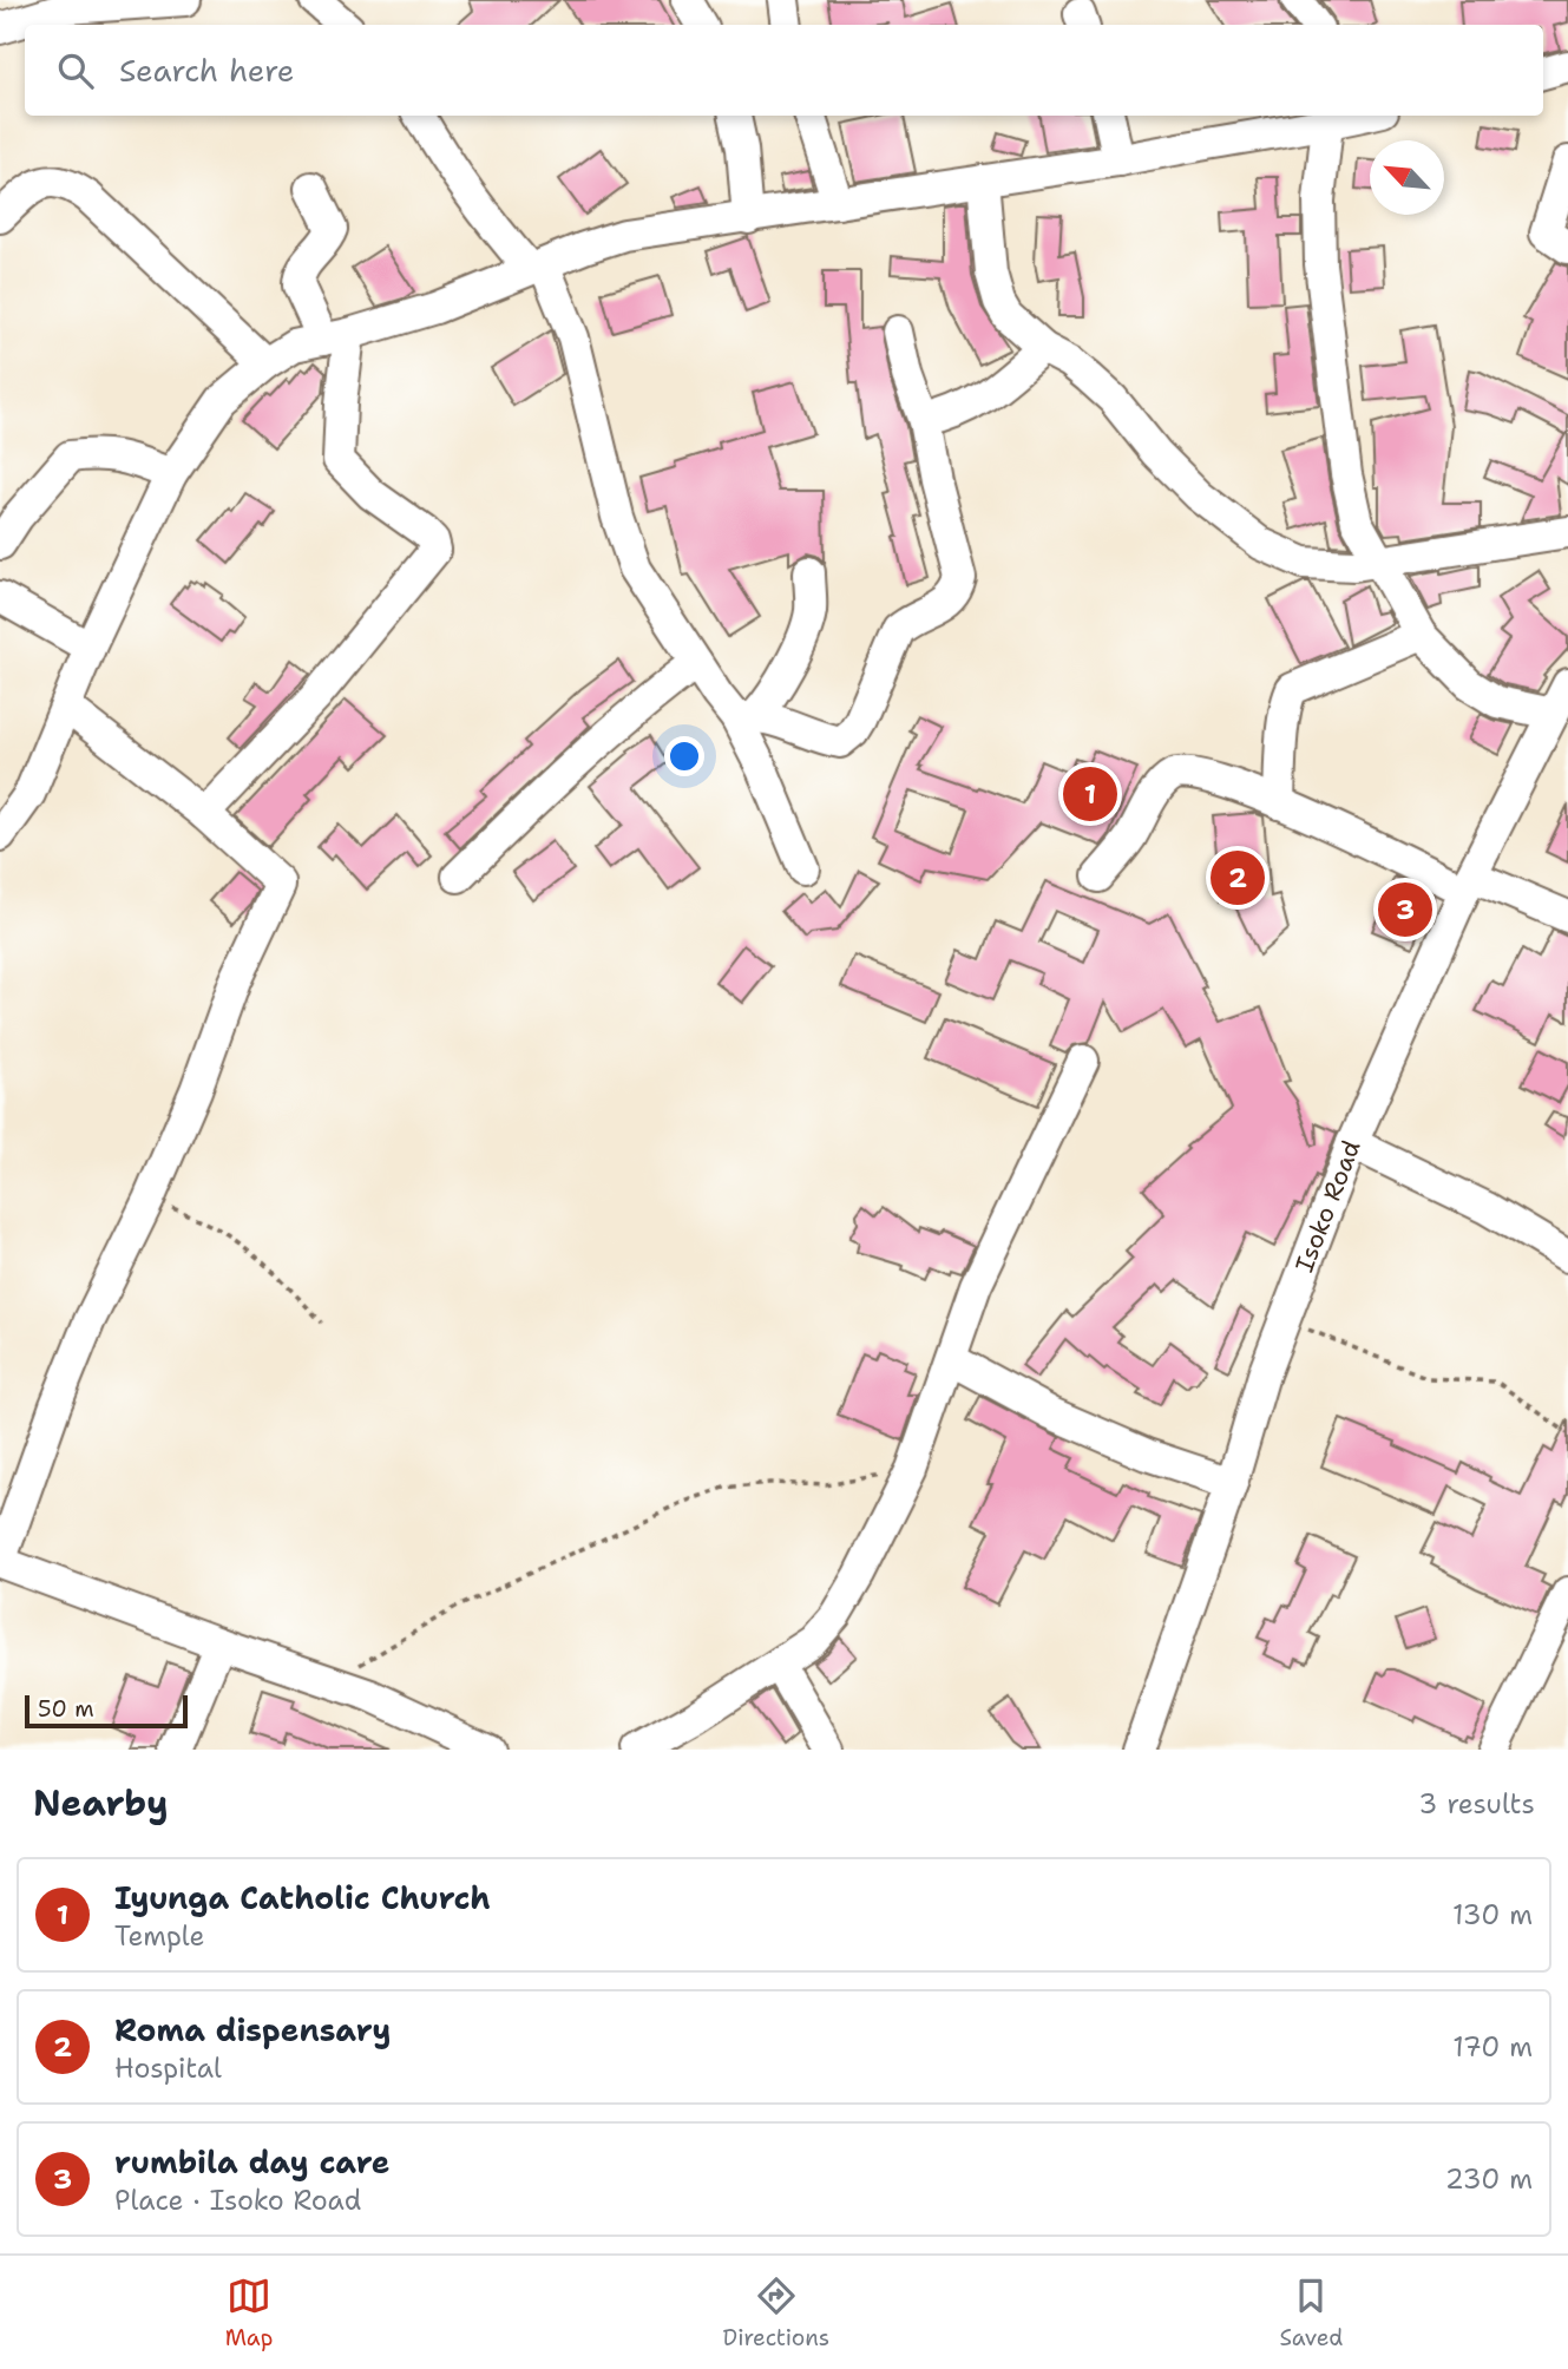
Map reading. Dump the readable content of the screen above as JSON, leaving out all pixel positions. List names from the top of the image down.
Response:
{
  "streets": {
    "street": ["Isoko Road"]
  },
  "scale_bar": "50 m",
  "north": "top left",
  "page": {
    "search": "Search here",
    "pins": ["1", "2", "3"],
    "scale": "50 m",
    "heading": ["Nearby", "3 results"],
    "list": [
      {
        "mark": "1",
        "name": "Iyunga Catholic Church",
        "note": "Temple",
        "value": "130 m"
      },
      {
        "mark": "2",
        "name": "Roma dispensary",
        "note": "Hospital",
        "value": "170 m"
      },
      {
        "mark": "3",
        "name": "rumbila day care",
        "note": "Place · Isoko Road",
        "value": "230 m"
      }
    ],
    "nav": ["Map", "Directions", "Saved"]
  }
}
